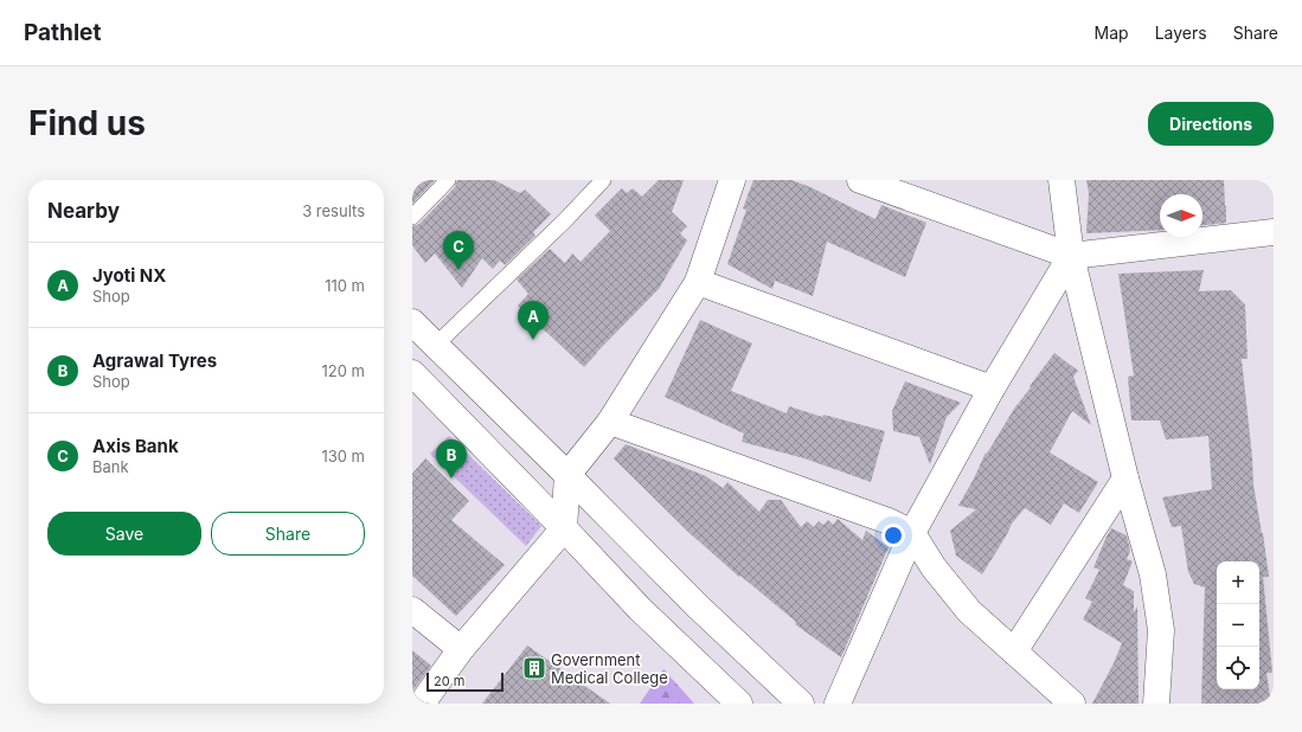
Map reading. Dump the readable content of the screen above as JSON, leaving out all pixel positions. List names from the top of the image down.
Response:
{
  "places": {
    "building": ["Government Medical College"]
  },
  "scale_bar": "20 m",
  "north": "right",
  "page": {
    "header": "Pathlet",
    "nav": ["Map", "Layers", "Share"],
    "buttons": [
      "Directions",
      ["Save", "Share"]
    ],
    "title": "Find us",
    "heading": ["Nearby", "3 results"],
    "pins": ["C", "A", "B"],
    "list": [
      {
        "mark": "A",
        "name": "Jyoti NX",
        "note": "Shop",
        "value": "110 m"
      },
      {
        "mark": "B",
        "name": "Agrawal Tyres",
        "note": "Shop",
        "value": "120 m"
      },
      {
        "mark": "C",
        "name": "Axis Bank",
        "note": "Bank",
        "value": "130 m"
      }
    ],
    "map_buttons": ["+", "−"],
    "scale": "20 m"
  }
}
